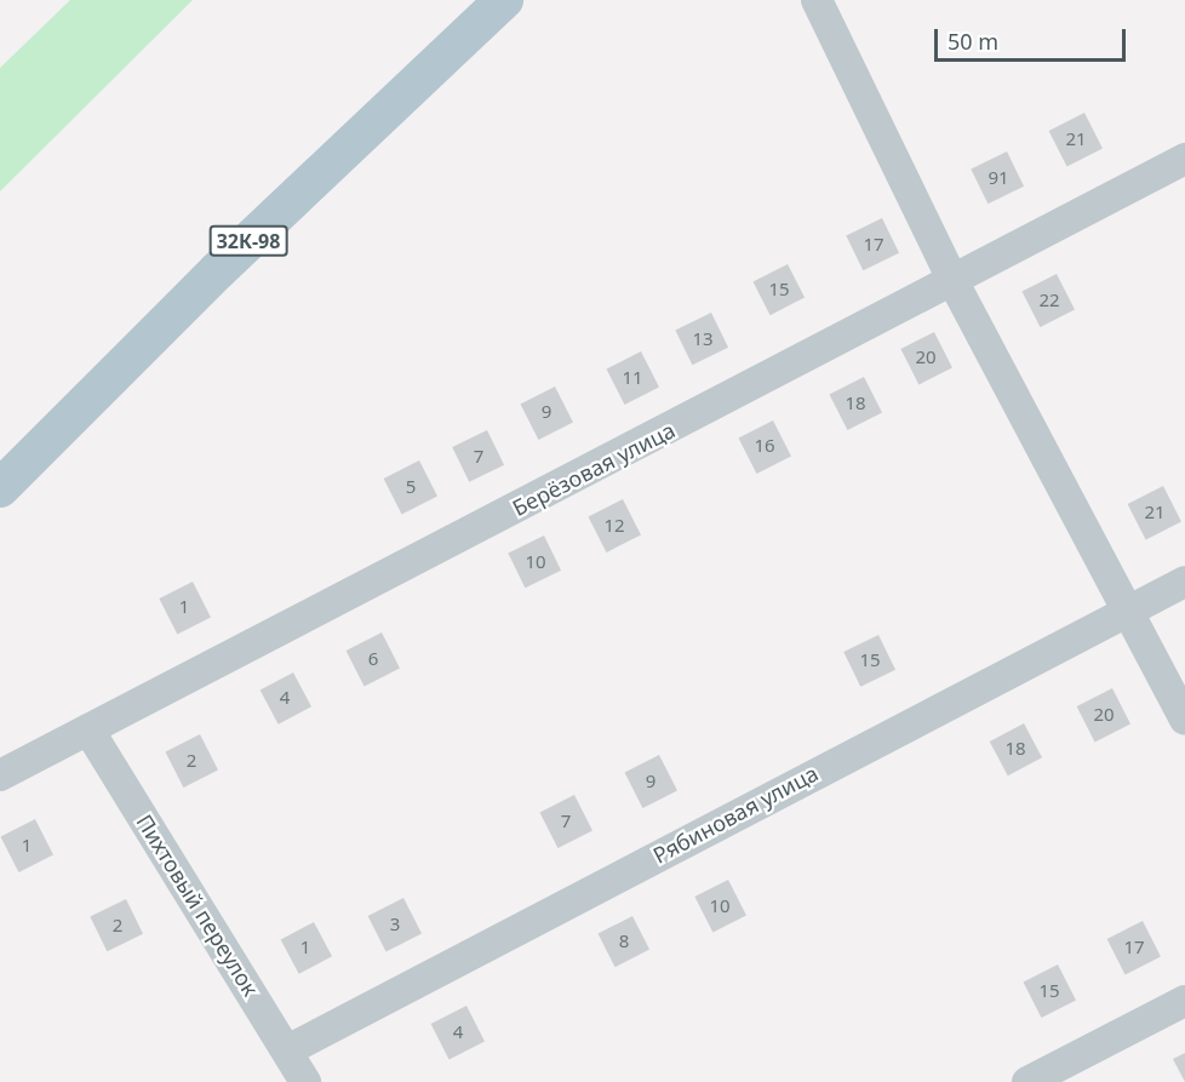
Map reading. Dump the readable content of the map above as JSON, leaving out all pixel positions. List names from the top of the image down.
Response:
{
  "streets": {
    "main road": ["32К-98"],
    "street": ["Берёзовая улица", "Рябиновая улица", "Пихтовый переулок"]
  },
  "crossings": [
    ["Берёзовая улица", "Пихтовый переулок"],
    ["Рябиновая улица", "Пихтовый переулок"]
  ],
  "house_numbers": [
    "21",
    "91",
    "17",
    "15",
    "22",
    "13",
    "20",
    "11",
    "18",
    "9",
    "16",
    "7",
    "5",
    "21",
    "12",
    "10",
    "1",
    "6",
    "15",
    "4",
    "20",
    "18",
    "2",
    "9",
    "7",
    "1",
    "10",
    "3",
    "2",
    "8",
    "1",
    "17",
    "15",
    "4"
  ],
  "scale_bar": "50 m"
}
